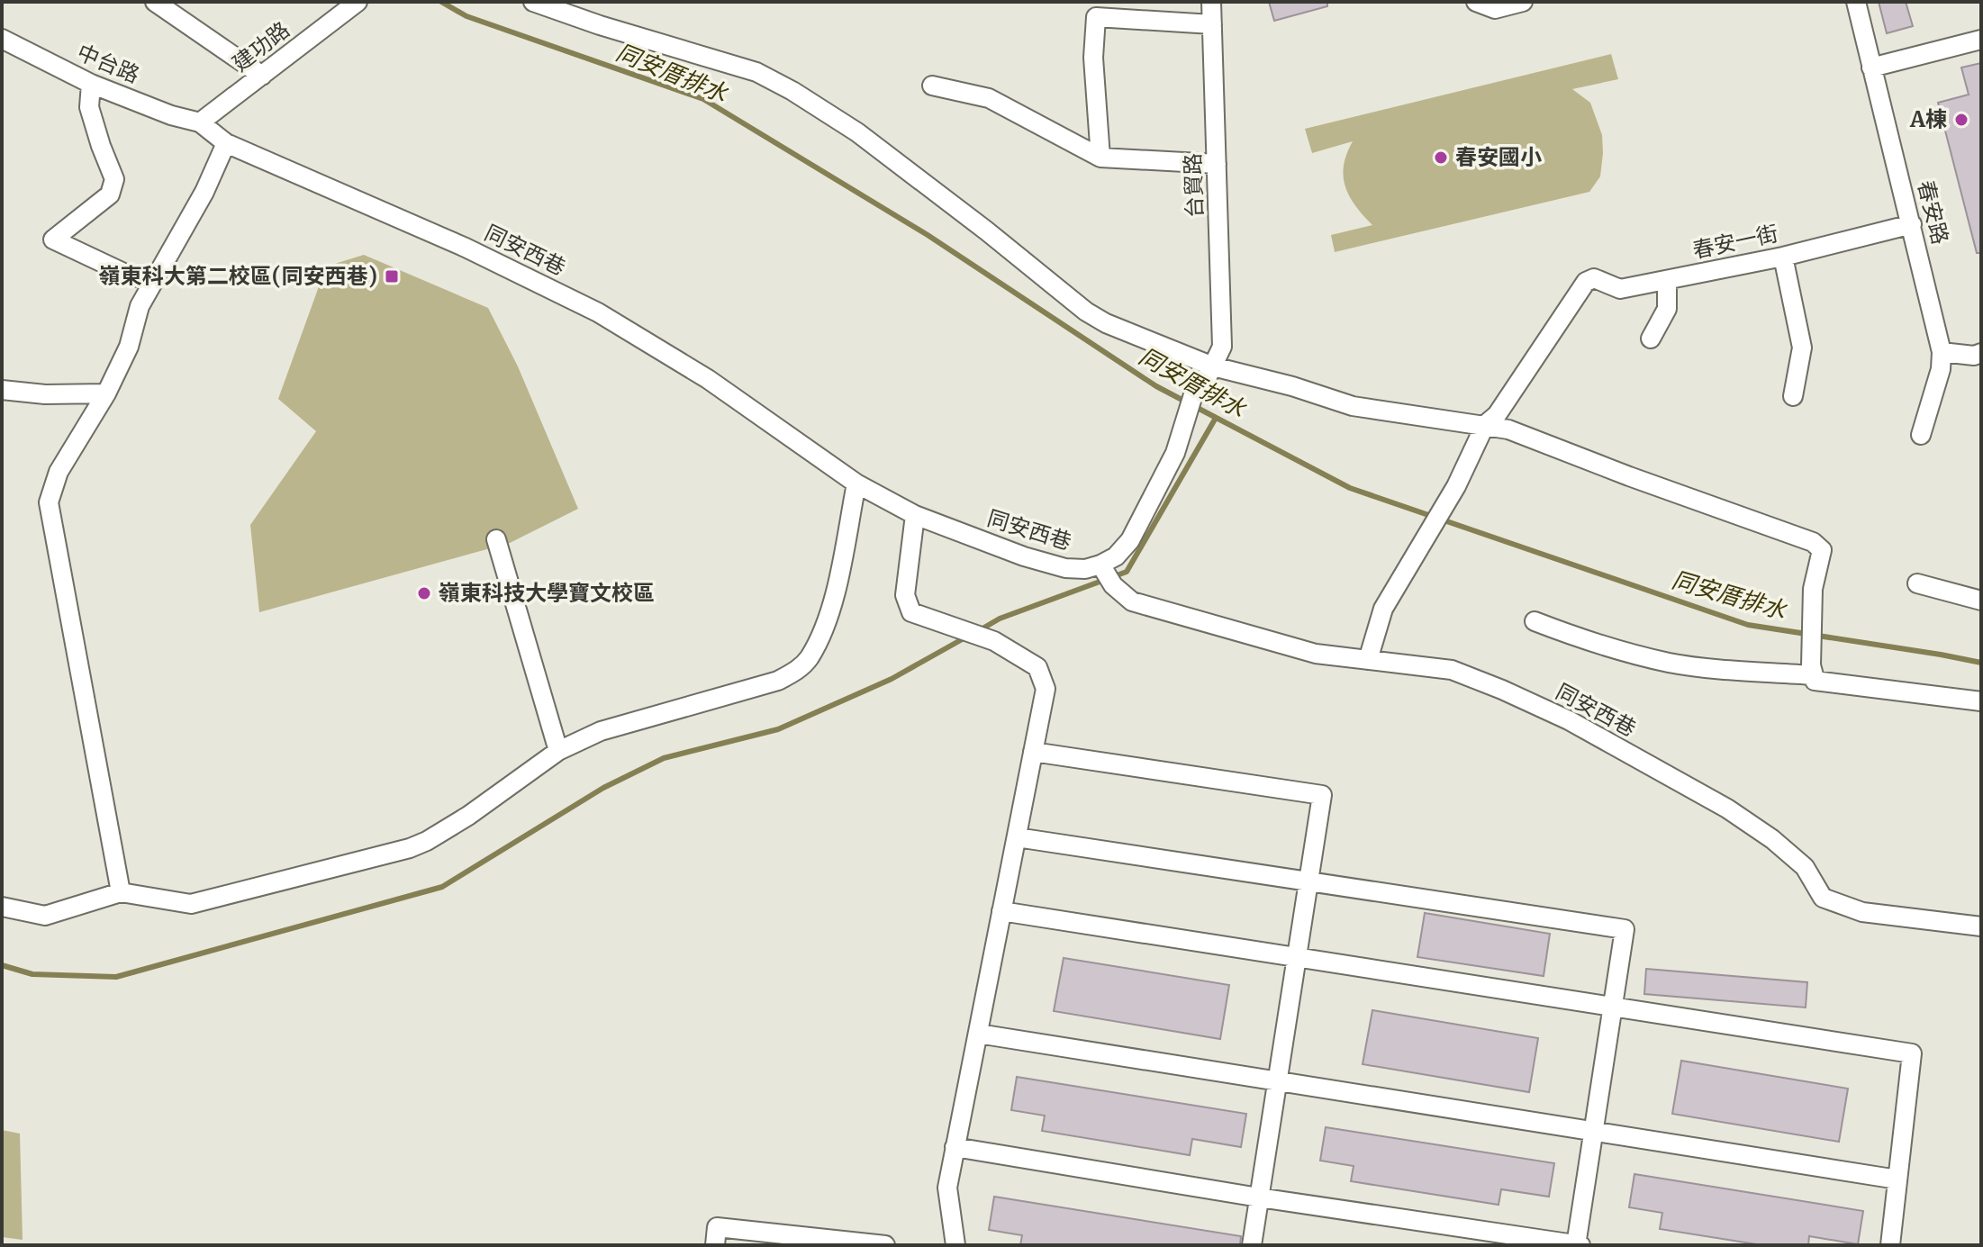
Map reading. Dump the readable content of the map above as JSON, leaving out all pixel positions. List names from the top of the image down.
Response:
{
  "streets": {
    "street": [
      "建功路",
      "中台路",
      "台貿路",
      "春安路",
      "春安一街",
      "同安西巷"
    ]
  },
  "crossings": [
    ["建功路", "中台路"],
    ["建功路", "同安西巷"],
    ["中台路", "同安西巷"],
    ["春安路", "春安一街"]
  ],
  "water": ["同安厝排水"],
  "places": {
    "other": ["A棟", "春安國小", "嶺東科技大學寶文校區"],
    "transit": ["嶺東科大第二校區(同安西巷)"]
  }
}
